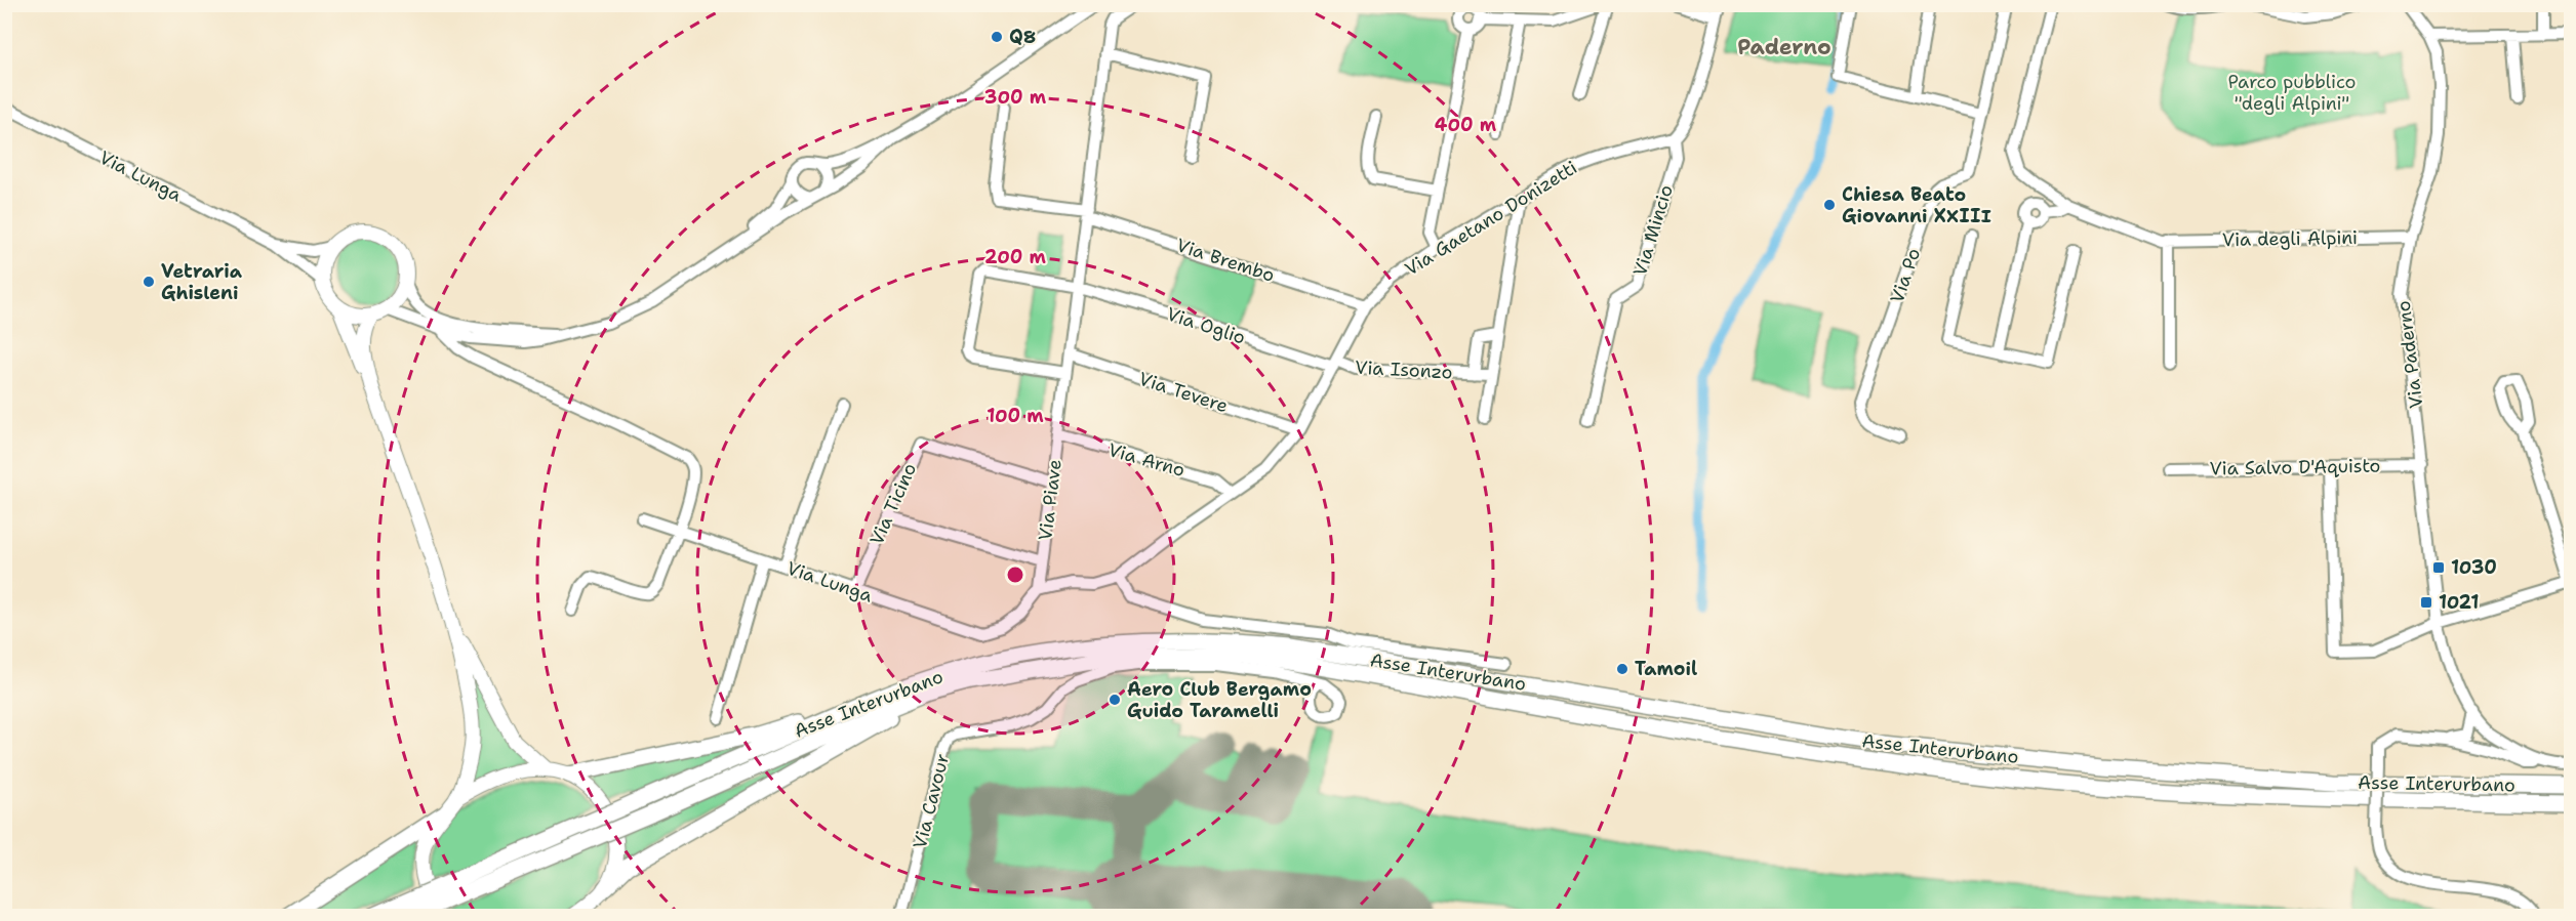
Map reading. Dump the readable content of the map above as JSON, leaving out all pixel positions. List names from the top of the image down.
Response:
{
  "streets": {
    "highway": ["Asse Interurbano"],
    "main road": ["Via Lunga"],
    "street": [
      "Via Gaetano Donizetti",
      "Via Mincio",
      "Via degli Alpini",
      "Via Brembo",
      "Via Po",
      "Via Oglio",
      "Via Paderno",
      "Via Isonzo",
      "Via Tevere",
      "Via Arno",
      "Via Salvo D'Aquisto",
      "Via Piave",
      "Via Ticino",
      "Via Cavour"
    ]
  },
  "crossings": [
    ["Via Lunga", "Via Gaetano Donizetti"],
    ["Via Lunga", "Via Piave"],
    ["Via Lunga", "Via Ticino"],
    ["Via Gaetano Donizetti", "Via Mincio"],
    ["Via Gaetano Donizetti", "Via Brembo"],
    ["Via Gaetano Donizetti", "Via Oglio"],
    ["Via Gaetano Donizetti", "Via Isonzo"],
    ["Via Gaetano Donizetti", "Via Tevere"],
    ["Via Gaetano Donizetti", "Via Arno"],
    ["Via Gaetano Donizetti", "Via Piave"],
    ["Via degli Alpini", "Via Paderno"],
    ["Via Brembo", "Via Piave"],
    ["Via Oglio", "Via Isonzo"],
    ["Via Oglio", "Via Piave"],
    ["Via Paderno", "Via Salvo D'Aquisto"],
    ["Via Tevere", "Via Piave"],
    ["Via Arno", "Via Piave"],
    ["Via Piave", "Via Ticino"]
  ],
  "districts": ["Paderno"],
  "parks": ["Parco pubblico \"degli Alpini\""],
  "places": {
    "other": [
      "Q8",
      "Chiesa Beato Giovanni XXIII",
      "Vetraria Ghisleni",
      "Tamoil",
      "Aero Club Bergamo Guido Taramelli"
    ],
    "transit": ["1030", "1021"]
  },
  "rings": [
    "300 m",
    "400 m",
    "200 m",
    "100 m"
  ]
}
